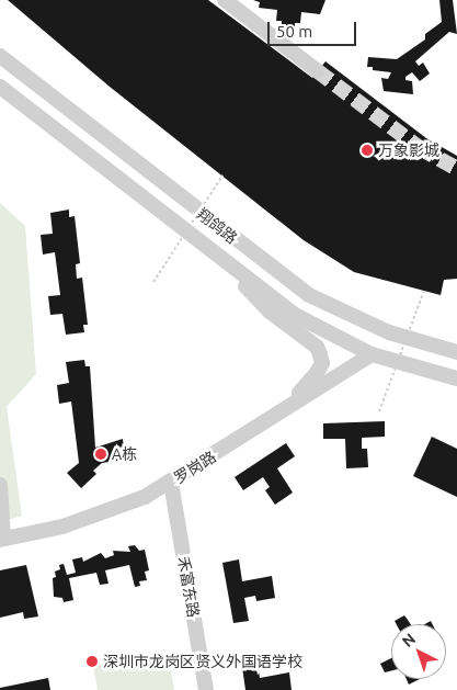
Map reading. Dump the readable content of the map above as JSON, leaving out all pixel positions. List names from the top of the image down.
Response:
{
  "streets": {
    "street": ["翔鸽路", "罗岗路", "禾富东路"]
  },
  "crossings": [
    ["翔鸽路", "罗岗路"],
    ["罗岗路", "禾富东路"]
  ],
  "places": ["万象影城", "A栋", "深圳市龙岗区贤义外国语学校"],
  "scale_bar": "50 m",
  "north": "top left"
}
